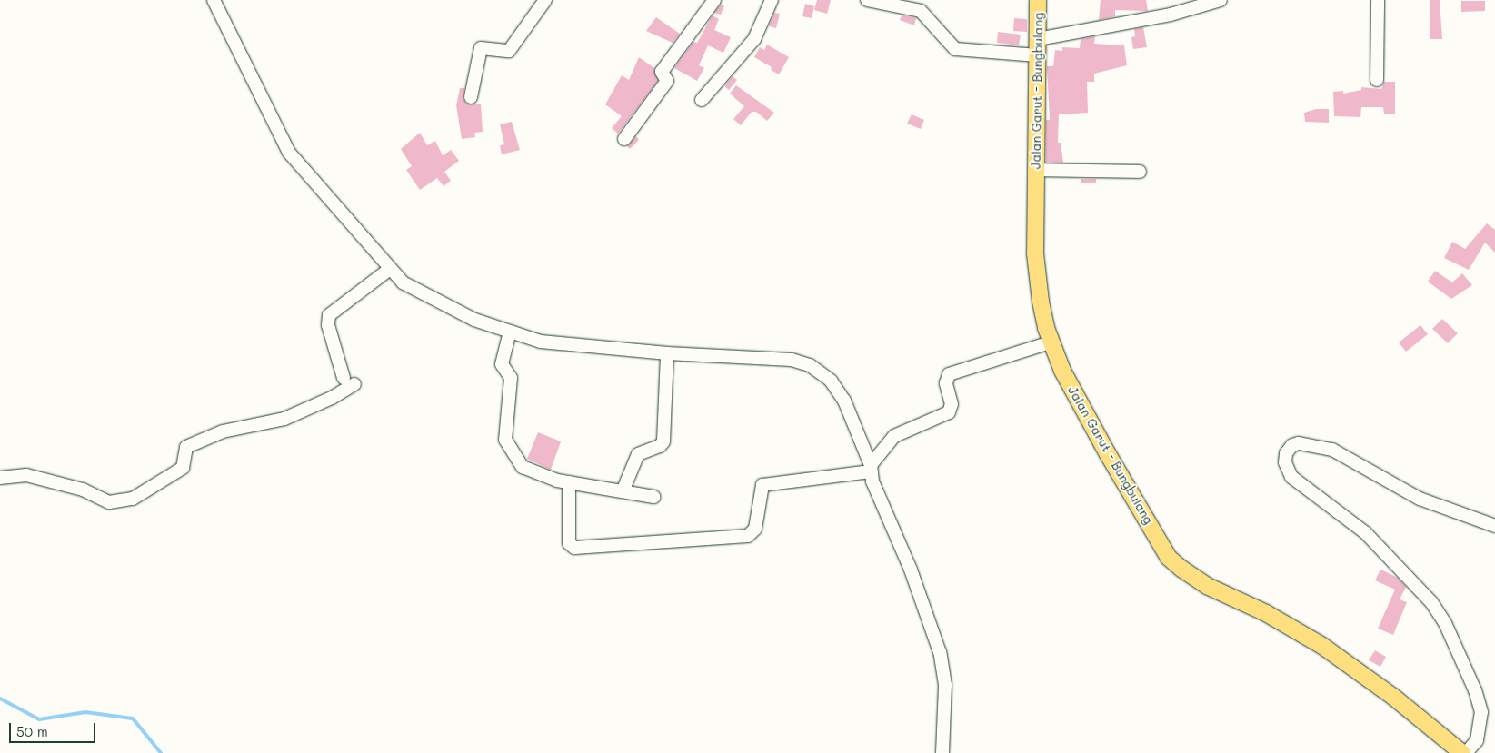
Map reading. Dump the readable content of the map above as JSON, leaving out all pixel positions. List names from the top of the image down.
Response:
{
  "streets": {
    "main road": ["Jalan Garut - Bungbulang"]
  },
  "scale_bar": "50 m"
}
